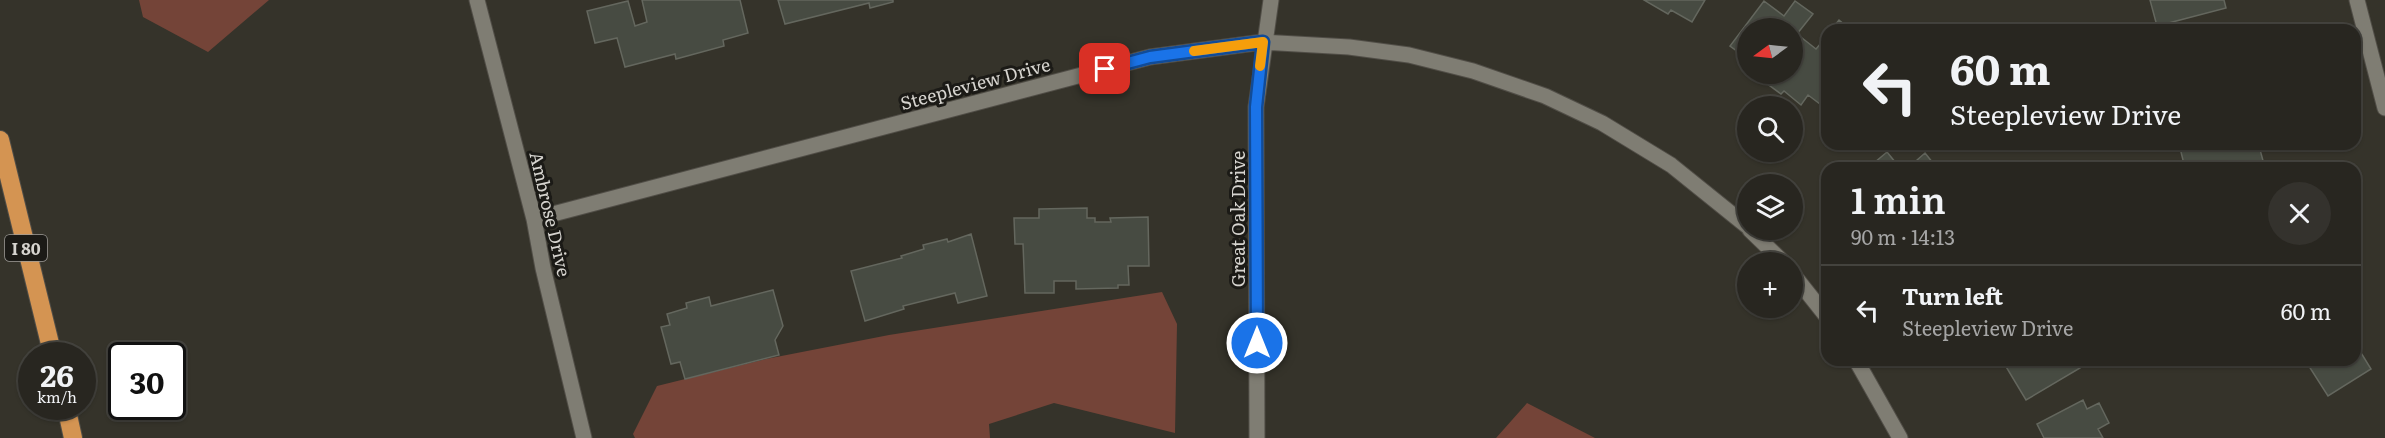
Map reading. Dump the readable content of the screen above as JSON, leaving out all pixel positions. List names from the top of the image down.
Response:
{
  "streets": {
    "highway": ["I 80"],
    "street": ["Steepleview Drive", "Ambrose Drive", "Great Oak Drive"]
  },
  "crossings": [
    ["Steepleview Drive", "Ambrose Drive"],
    ["Steepleview Drive", "Great Oak Drive"]
  ],
  "north": "left",
  "page": {
    "map_buttons": "+",
    "turn": ["60 m", "Steepleview Drive"],
    "heading": ["1 min", "90 m · 14:13"],
    "list": [
      {
        "name": "Turn left",
        "note": "Steepleview Drive",
        "value": "60 m"
      }
    ],
    "speed": "26 km/h",
    "limit": "30"
  }
}
